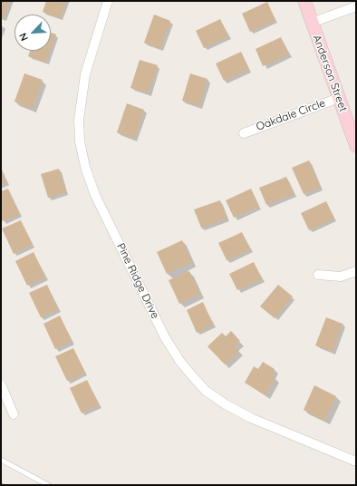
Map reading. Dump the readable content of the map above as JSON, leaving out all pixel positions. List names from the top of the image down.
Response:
{
  "streets": {
    "street": ["Anderson Street", "Oakdale Circle", "Pine Ridge Drive"]
  },
  "crossings": [
    ["Anderson Street", "Oakdale Circle"]
  ],
  "north": "bottom left"
}
